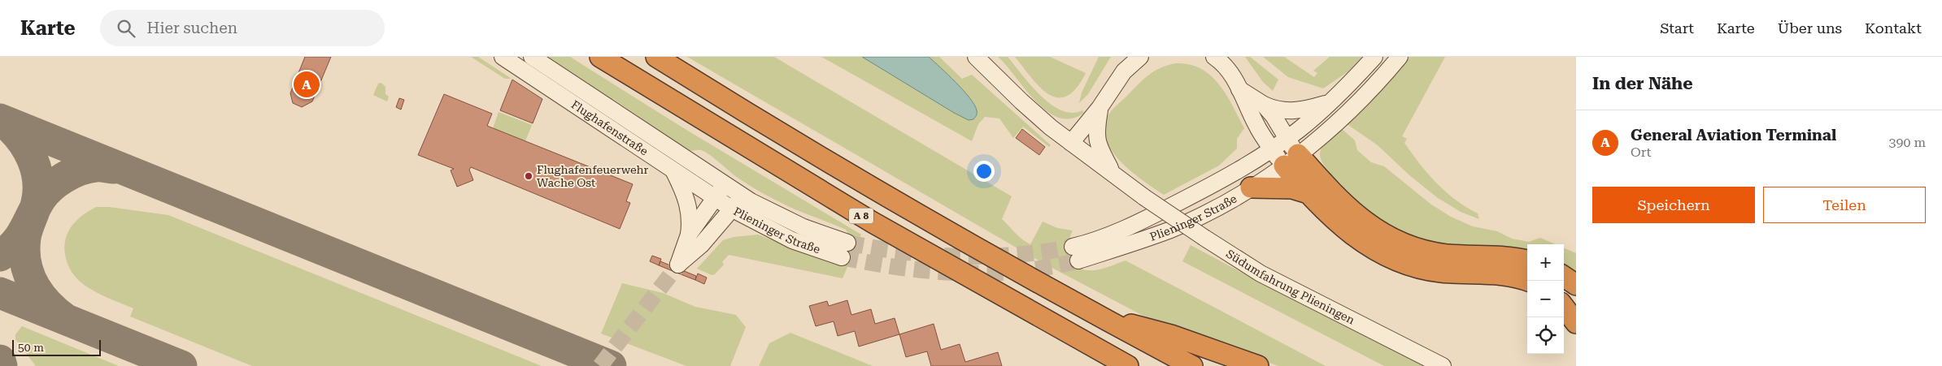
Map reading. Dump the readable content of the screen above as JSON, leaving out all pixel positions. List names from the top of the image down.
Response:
{
  "streets": {
    "highway": ["A 8"],
    "main road": ["Flughafenstraße", "Plieninger Straße", "Südumfahrung Plieningen"]
  },
  "crossings": [
    ["Flughafenstraße", "Plieninger Straße"]
  ],
  "places": ["Flughafenfeuerwehr Wache Ost"],
  "scale_bar": "50 m",
  "page": {
    "header": "Karte",
    "search": "Hier suchen",
    "nav": [
      "Start",
      "Karte",
      "Über uns",
      "Kontakt"
    ],
    "heading": "In der Nähe",
    "pins": "A",
    "list": [
      {
        "mark": "A",
        "name": "General Aviation Terminal",
        "note": "Ort",
        "value": "390 m"
      }
    ],
    "buttons": ["Speichern", "Teilen"],
    "map_buttons": ["+", "−"],
    "scale": "50 m"
  }
}
